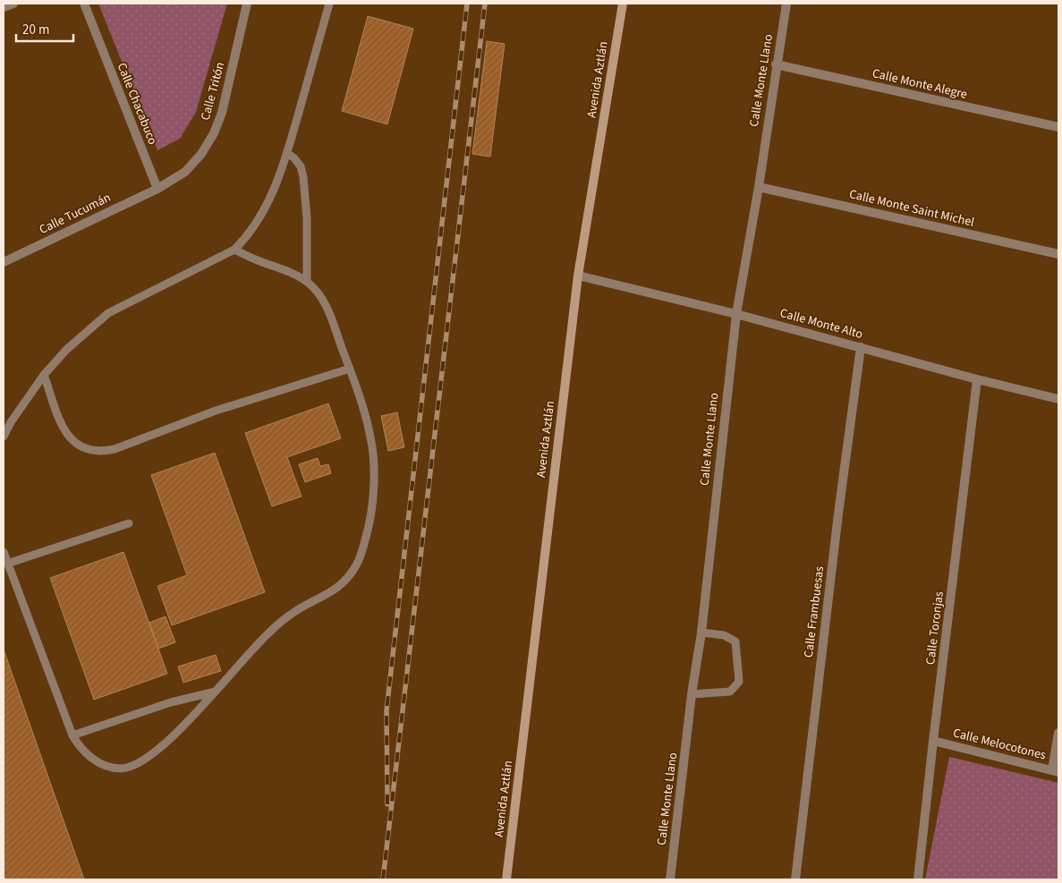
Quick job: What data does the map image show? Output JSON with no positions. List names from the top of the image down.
{
  "streets": {
    "main road": ["Avenida Aztlán"],
    "street": [
      "Calle Monte Llano",
      "Calle Monte Alegre",
      "Calle Tritón",
      "Calle Chacabuco",
      "Calle Monte Saint Michel",
      "Calle Tucumán",
      "Calle Monte Alto",
      "Calle Frambuesas",
      "Calle Toronjas",
      "Calle Melocotones"
    ]
  },
  "crossings": [
    ["Avenida Aztlán", "Calle Monte Alto"],
    ["Calle Monte Llano", "Calle Monte Alegre"],
    ["Calle Monte Llano", "Calle Monte Saint Michel"],
    ["Calle Monte Llano", "Calle Monte Alto"],
    ["Calle Tritón", "Calle Chacabuco"],
    ["Calle Tritón", "Calle Tucumán"],
    ["Calle Chacabuco", "Calle Tucumán"],
    ["Calle Monte Alto", "Calle Frambuesas"],
    ["Calle Monte Alto", "Calle Toronjas"],
    ["Calle Toronjas", "Calle Melocotones"]
  ],
  "scale_bar": "20 m"
}
